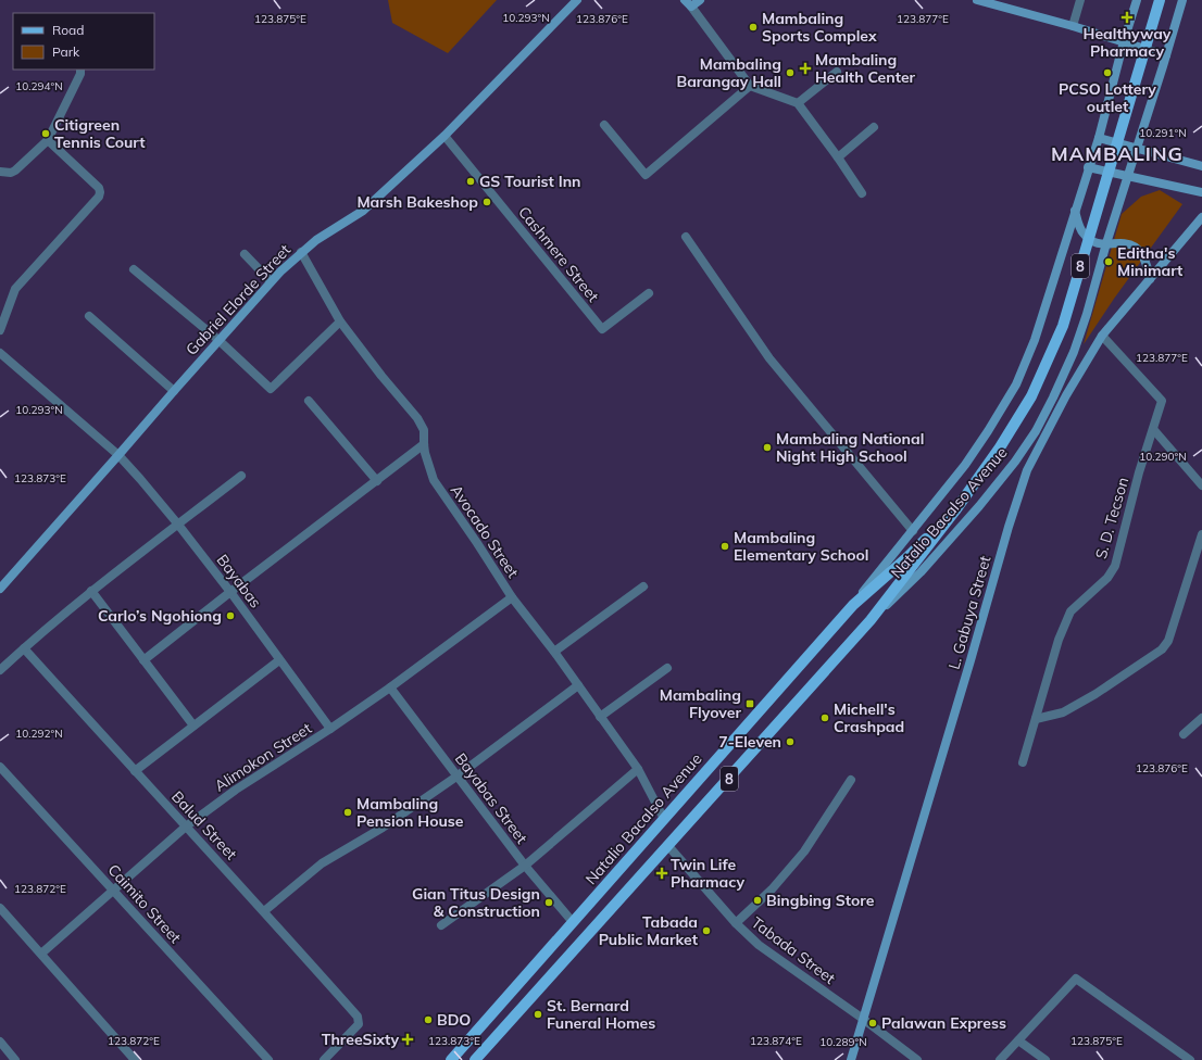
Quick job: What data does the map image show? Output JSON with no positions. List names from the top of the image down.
{
  "streets": {
    "main road": ["8", "Natalio Bacalso Avenue"],
    "street": [
      "Cashmere Street",
      "Gabriel Elorde Street",
      "S. D. Tecson",
      "Avocado Street",
      "Bayabas",
      "L. Gabuya Street",
      "Alimokon Street",
      "Bayabas Street",
      "Balud Street",
      "Caimito Street",
      "Tabada Street"
    ]
  },
  "crossings": [
    ["Cashmere Street", "Gabriel Elorde Street"],
    ["8", "Natalio Bacalso Avenue"],
    ["Gabriel Elorde Street", "Avocado Street"],
    ["Gabriel Elorde Street", "Bayabas"],
    ["Natalio Bacalso Avenue", "Avocado Street"],
    ["Natalio Bacalso Avenue", "Bayabas Street"],
    ["Natalio Bacalso Avenue", "Tabada Street"],
    ["S. D. Tecson", "L. Gabuya Street"],
    ["Avocado Street", "Alimokon Street"],
    ["Bayabas", "Alimokon Street"],
    ["L. Gabuya Street", "Tabada Street"],
    ["Alimokon Street", "Bayabas Street"],
    ["Alimokon Street", "Balud Street"],
    ["Alimokon Street", "Caimito Street"]
  ],
  "districts": ["MAMBALING"],
  "places": {
    "health": [
      "Healthyway Pharmacy",
      "Mambaling Health Center",
      "Twin Life Pharmacy",
      "ThreeSixty"
    ],
    "other": [
      "Mambaling Sports Complex",
      "Mambaling Barangay Hall",
      "PCSO Lottery outlet",
      "Citigreen Tennis Court",
      "GS Tourist Inn",
      "Marsh Bakeshop",
      "Editha's Minimart",
      "Mambaling National Night High School",
      "Mambaling Elementary School",
      "Carlo’s Ngohiong",
      "Michell's Crashpad",
      "7-Eleven",
      "Mambaling Pension House",
      "Bingbing Store",
      "Gian Titus Design & Construction",
      "Tabada Public Market",
      "St. Bernard Funeral Homes",
      "BDO",
      "Palawan Express"
    ],
    "transit": ["Mambaling Flyover"]
  },
  "legend": ["Road", "Park"],
  "coordinates": [
    "10.293°N",
    "123.875°E",
    "123.876°E",
    "123.877°E",
    "10.294°N",
    "10.291°N",
    "10.290°N",
    "123.873°E",
    "10.292°N",
    "123.872°E",
    "123.874°E",
    "10.289°N"
  ]
}
